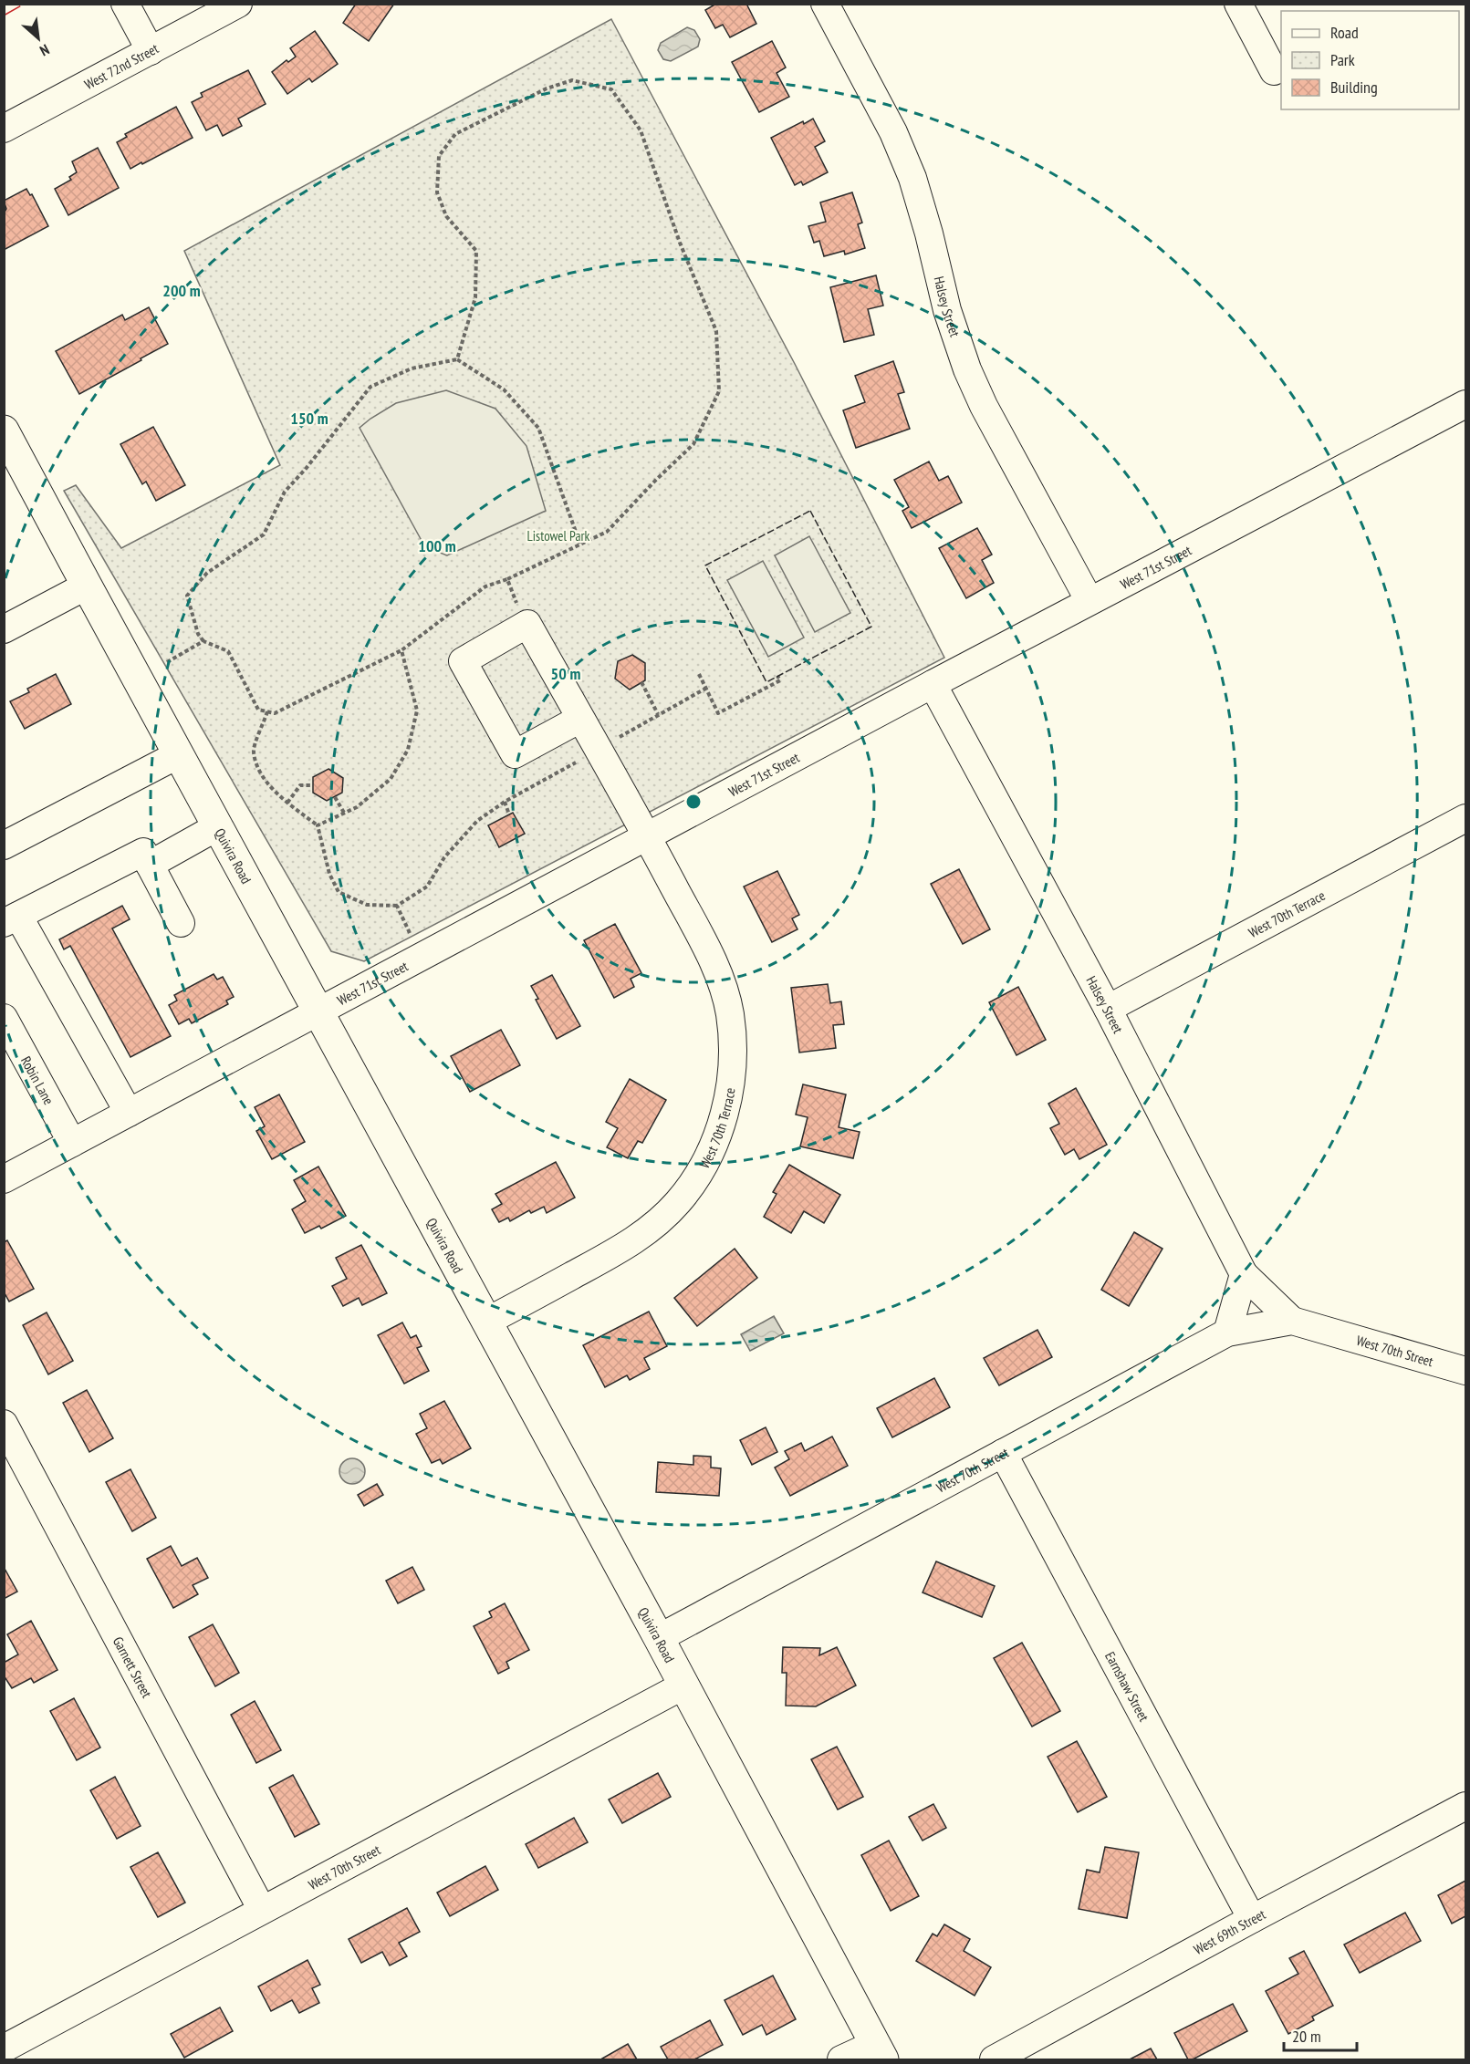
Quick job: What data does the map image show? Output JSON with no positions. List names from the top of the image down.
{
  "streets": {
    "main road": ["Quivira Road"],
    "street": [
      "West 72nd Street",
      "Halsey Street",
      "West 71st Street",
      "West 70th Terrace",
      "Robin Lane",
      "West 70th Street",
      "Garnett Street",
      "Earnshaw Street",
      "West 69th Street"
    ]
  },
  "crossings": [
    ["Halsey Street", "West 71st Street"],
    ["Halsey Street", "West 70th Terrace"],
    ["Halsey Street", "West 70th Street"],
    ["West 71st Street", "Quivira Road"],
    ["West 71st Street", "West 70th Terrace"],
    ["West 71st Street", "Robin Lane"],
    ["Quivira Road", "West 70th Terrace"],
    ["Quivira Road", "West 70th Street"],
    ["West 70th Street", "Garnett Street"],
    ["West 70th Street", "Earnshaw Street"],
    ["Earnshaw Street", "West 69th Street"]
  ],
  "parks": ["Listowel Park"],
  "legend": ["Road", "Park", "Building"],
  "scale_bar": "20 m",
  "north": "bottom right",
  "rings": [
    "200 m",
    "150 m",
    "100 m",
    "50 m"
  ]
}
